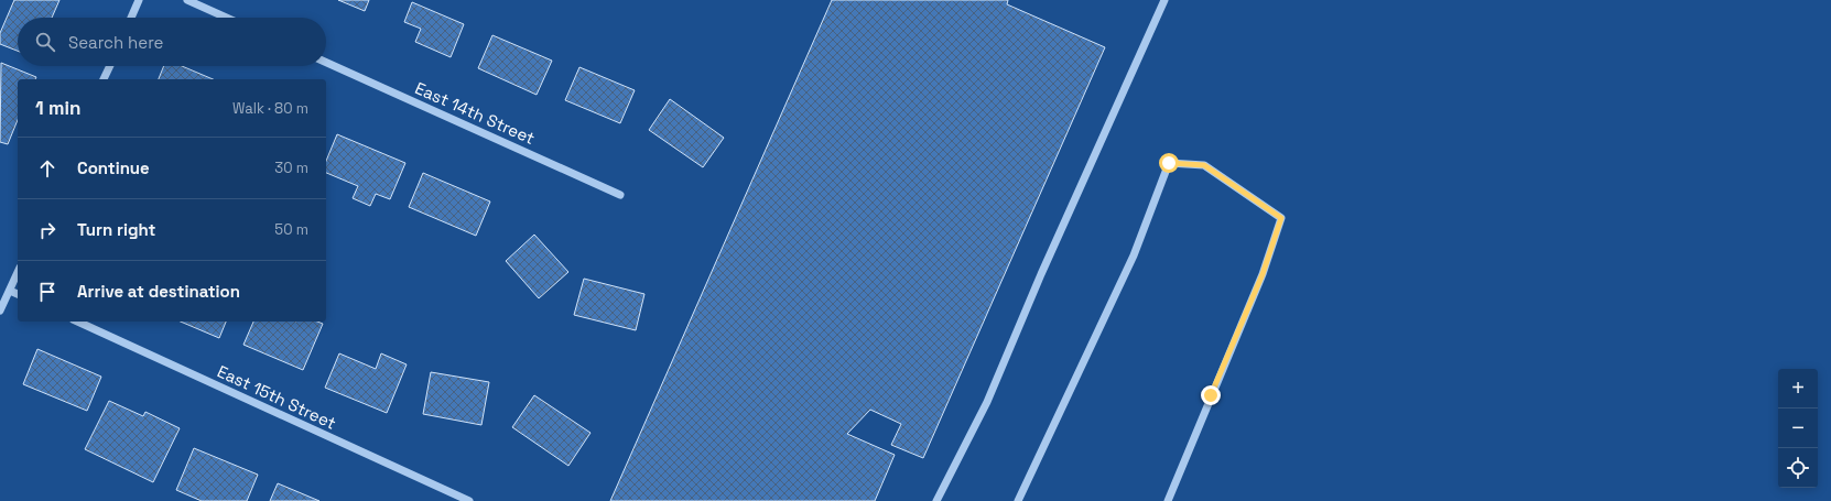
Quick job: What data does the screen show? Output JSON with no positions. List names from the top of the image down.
{
  "streets": {
    "street": ["East 14th Street", "East 15th Street"]
  },
  "page": {
    "search": "Search here",
    "heading": ["1 min", "Walk · 80 m"],
    "list": [
      ["Continue", "30 m"],
      ["Turn right", "50 m"],
      "Arrive at destination"
    ],
    "map_buttons": ["+", "−"]
  }
}
